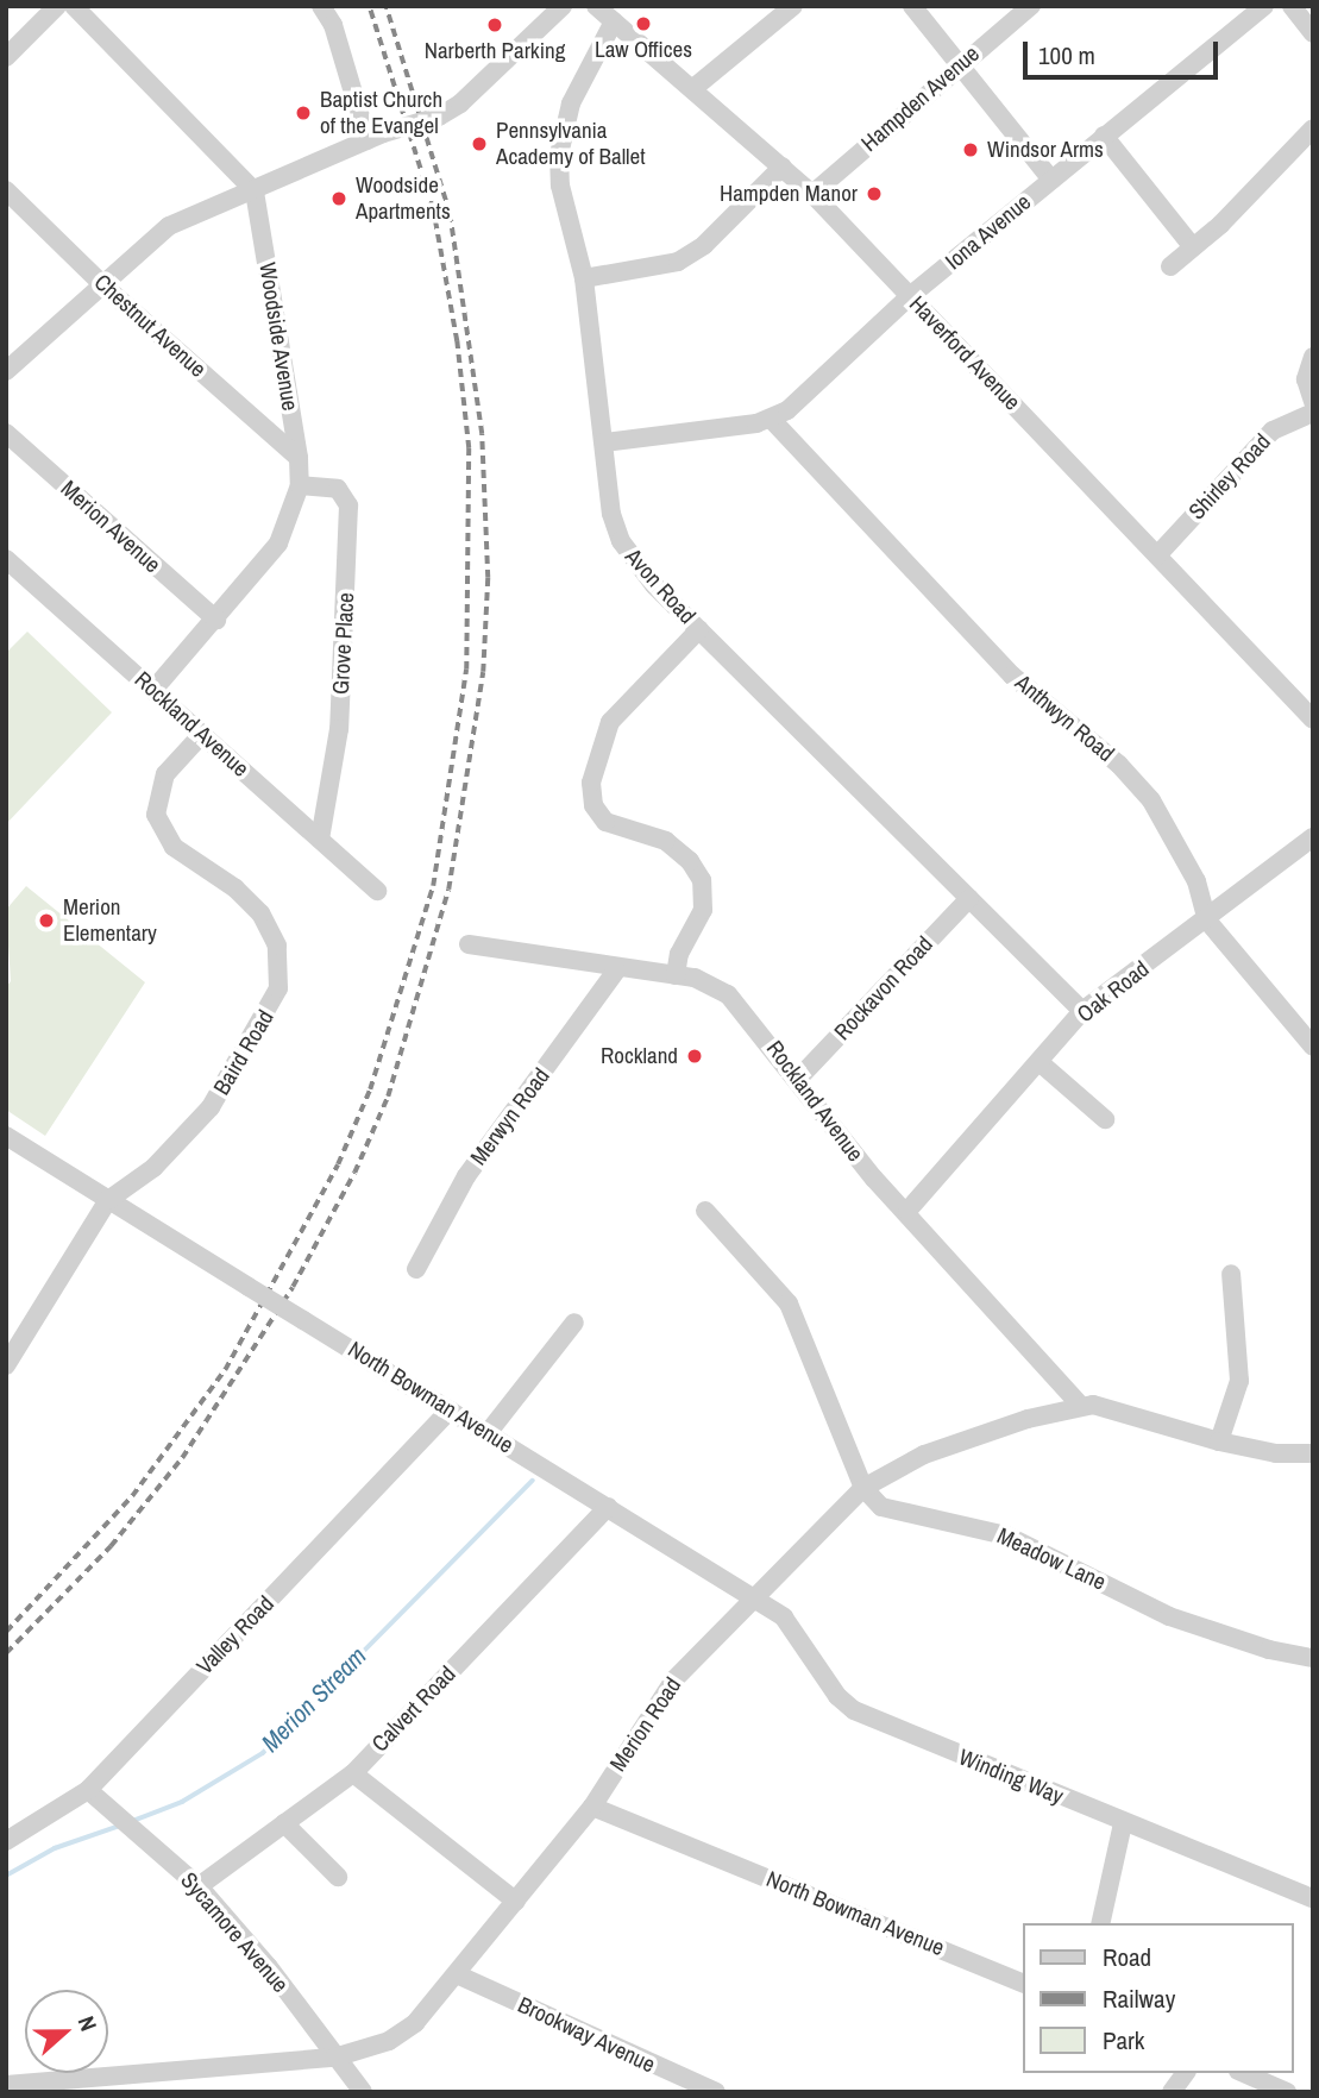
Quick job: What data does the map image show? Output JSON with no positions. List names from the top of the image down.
{
  "streets": {
    "street": [
      "Hampden Avenue",
      "Iona Avenue",
      "Chestnut Avenue",
      "Woodside Avenue",
      "Haverford Avenue",
      "Shirley Road",
      "Merion Avenue",
      "Avon Road",
      "Grove Place",
      "Anthwyn Road",
      "Rockland Avenue",
      "Rockavon Road",
      "Oak Road",
      "Baird Road",
      "Merwyn Road",
      "North Bowman Avenue",
      "Meadow Lane",
      "Valley Road",
      "Calvert Road",
      "Merion Road",
      "Winding Way",
      "Sycamore Avenue",
      "Brookway Avenue"
    ]
  },
  "crossings": [
    ["Hampden Avenue", "Haverford Avenue"],
    ["Iona Avenue", "Haverford Avenue"],
    ["Iona Avenue", "Anthwyn Road"],
    ["Chestnut Avenue", "Woodside Avenue"],
    ["Woodside Avenue", "Merion Avenue"],
    ["Woodside Avenue", "Grove Place"],
    ["Woodside Avenue", "Rockland Avenue"],
    ["Haverford Avenue", "Shirley Road"],
    ["Haverford Avenue", "Avon Road"],
    ["Avon Road", "Rockavon Road"],
    ["Avon Road", "Oak Road"],
    ["Grove Place", "Rockland Avenue"],
    ["Anthwyn Road", "Oak Road"],
    ["Rockland Avenue", "Rockavon Road"],
    ["Rockland Avenue", "Oak Road"],
    ["Rockland Avenue", "Baird Road"],
    ["Rockland Avenue", "Merwyn Road"],
    ["Rockland Avenue", "Merion Road"],
    ["Baird Road", "North Bowman Avenue"],
    ["North Bowman Avenue", "Valley Road"],
    ["North Bowman Avenue", "Calvert Road"],
    ["North Bowman Avenue", "Merion Road"],
    ["North Bowman Avenue", "Winding Way"],
    ["Meadow Lane", "Merion Road"],
    ["Valley Road", "Sycamore Avenue"],
    ["Calvert Road", "Sycamore Avenue"],
    ["Merion Road", "Winding Way"],
    ["Merion Road", "Sycamore Avenue"],
    ["Merion Road", "Brookway Avenue"]
  ],
  "water": ["Merion Stream"],
  "places": [
    "Law Offices",
    "Narberth Parking",
    "Baptist Church of the Evangel",
    "Pennsylvania Academy of Ballet",
    "Windsor Arms",
    "Hampden Manor",
    "Woodside Apartments",
    "Merion Elementary",
    "Rockland"
  ],
  "legend": ["Road", "Railway", "Park"],
  "scale_bar": "100 m",
  "north": "right"
}
